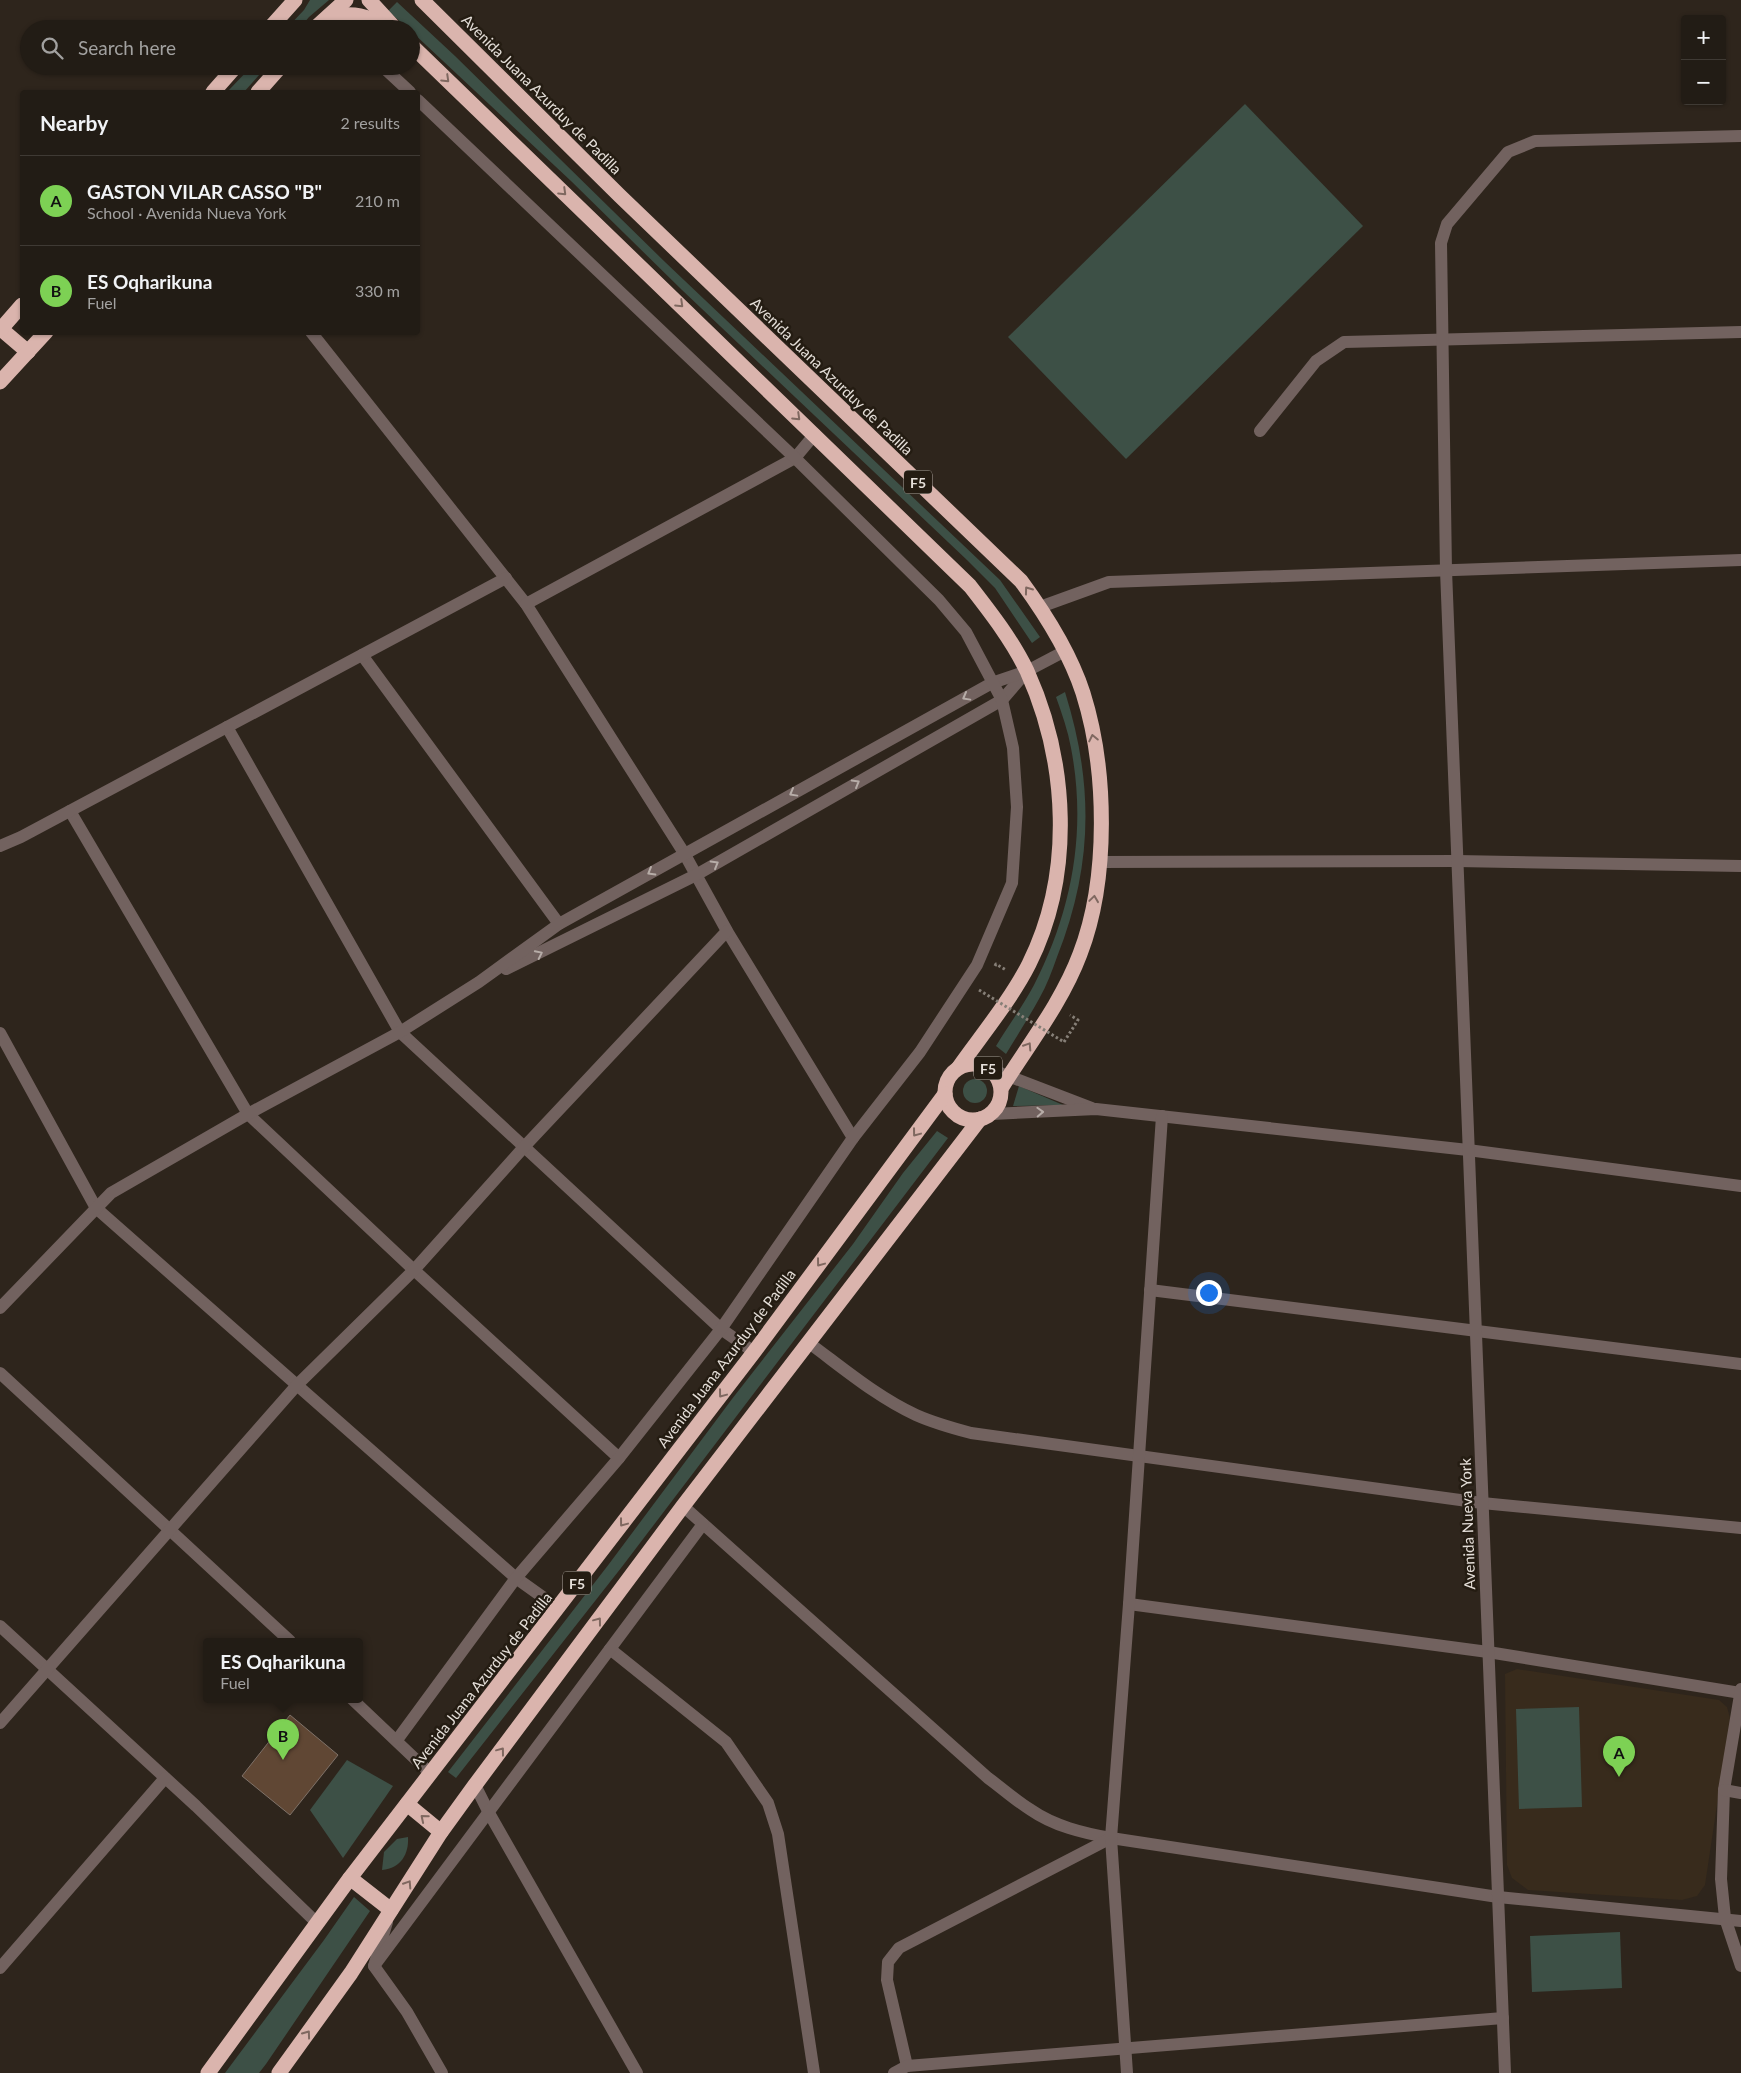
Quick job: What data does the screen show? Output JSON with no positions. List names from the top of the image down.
{
  "streets": {
    "highway": ["Avenida Juana Azurduy de Padilla", "F5"],
    "street": ["Avenida Nueva York"]
  },
  "crossings": [
    ["Avenida Juana Azurduy de Padilla", "F5"]
  ],
  "page": {
    "map_buttons": ["+", "−"],
    "search": "Search here",
    "heading": ["Nearby", "2 results"],
    "list": [
      {
        "mark": "A",
        "name": "GASTON VILAR CASSO \"B\"",
        "note": "School · Avenida Nueva York",
        "value": "210 m"
      },
      {
        "mark": "B",
        "name": "ES Oqharikuna",
        "note": "Fuel",
        "value": "330 m"
      }
    ],
    "popup": ["ES Oqharikuna", "Fuel"],
    "pins": ["B", "A"]
  }
}
